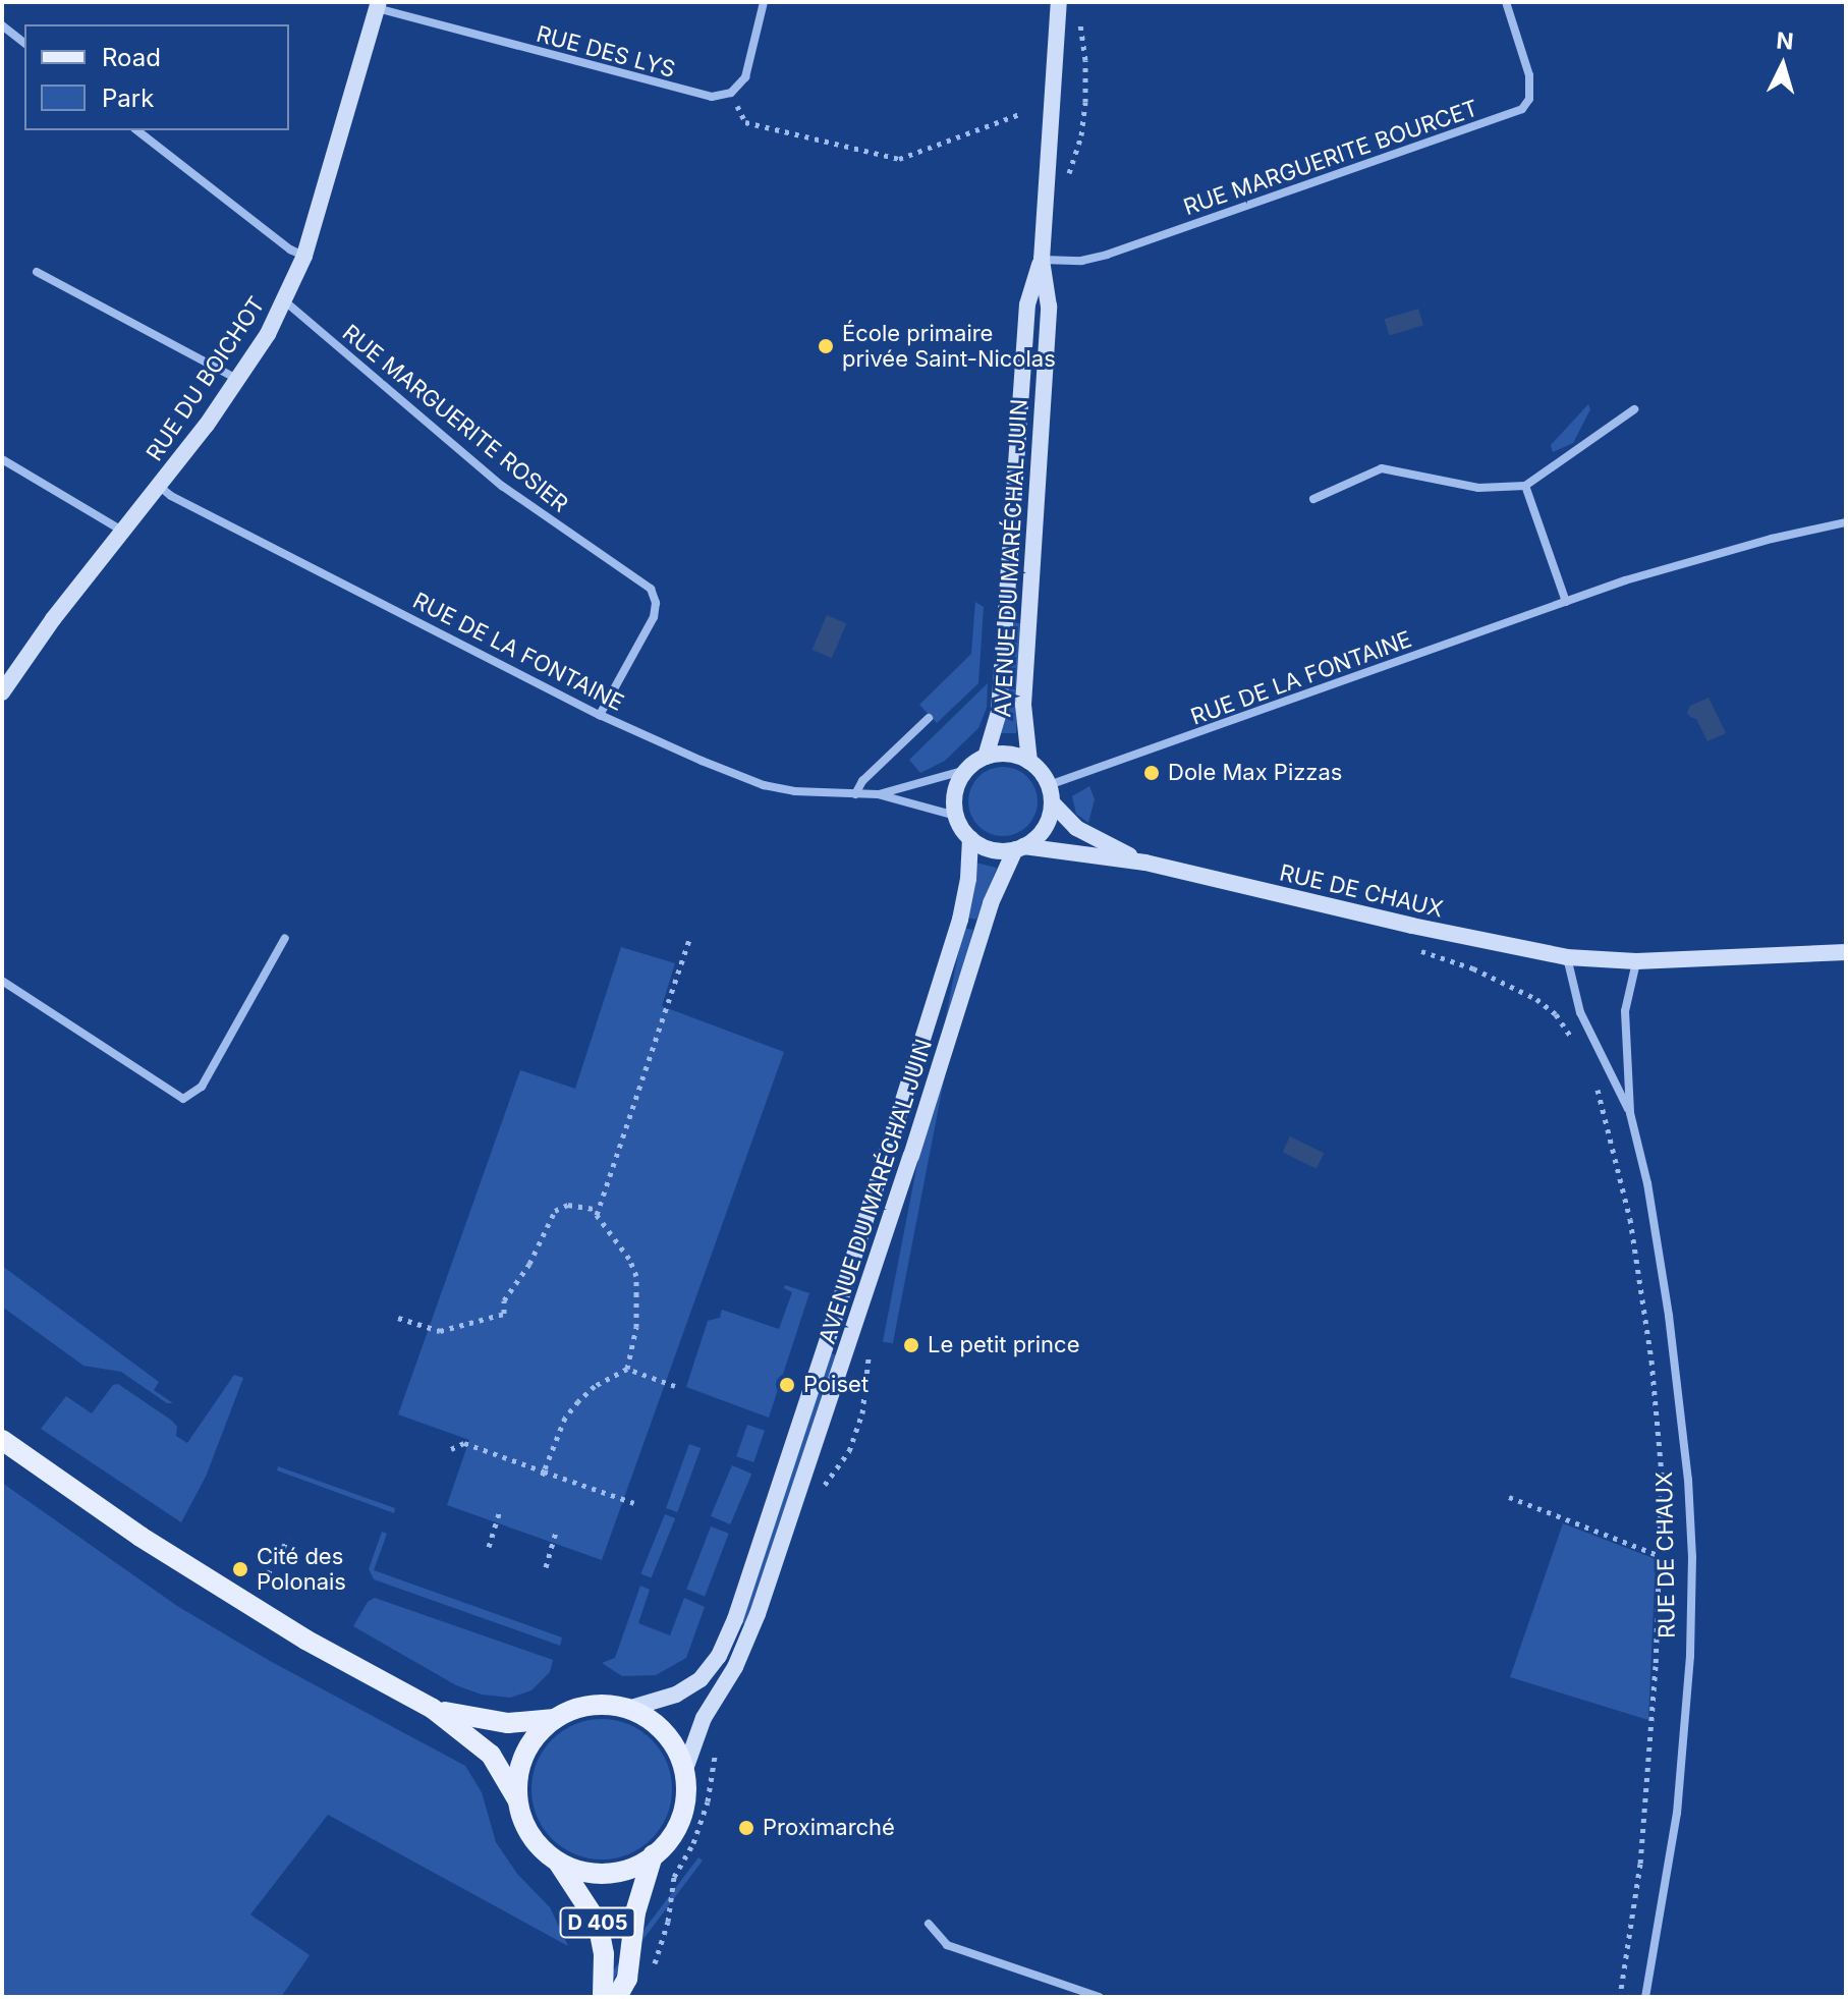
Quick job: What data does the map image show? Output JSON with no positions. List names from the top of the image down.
{
  "streets": {
    "main road": [
      "RUE DU BOICHOT",
      "AVENUE DU MARÉCHAL JUIN",
      "RUE DE CHAUX",
      "D 405"
    ],
    "street": [
      "RUE DES LYS",
      "RUE MARGUERITE BOURCET",
      "RUE MARGUERITE ROSIER",
      "RUE DE LA FONTAINE"
    ]
  },
  "crossings": [
    ["RUE DES LYS", "RUE DU BOICHOT"],
    ["RUE MARGUERITE BOURCET", "AVENUE DU MARÉCHAL JUIN"],
    ["RUE DU BOICHOT", "RUE MARGUERITE ROSIER"],
    ["RUE DU BOICHOT", "RUE DE LA FONTAINE"],
    ["RUE MARGUERITE ROSIER", "RUE DE LA FONTAINE"],
    ["AVENUE DU MARÉCHAL JUIN", "RUE DE LA FONTAINE"],
    ["AVENUE DU MARÉCHAL JUIN", "RUE DE CHAUX"],
    ["AVENUE DU MARÉCHAL JUIN", "D 405"],
    ["RUE DE LA FONTAINE", "RUE DE CHAUX"]
  ],
  "places": [
    "École primaire privée Saint-Nicolas",
    "Dole Max Pizzas",
    "Le petit prince",
    "Poiset",
    "Cité des Polonais",
    "Proximarché"
  ],
  "legend": ["Road", "Park"],
  "north": "top"
}
